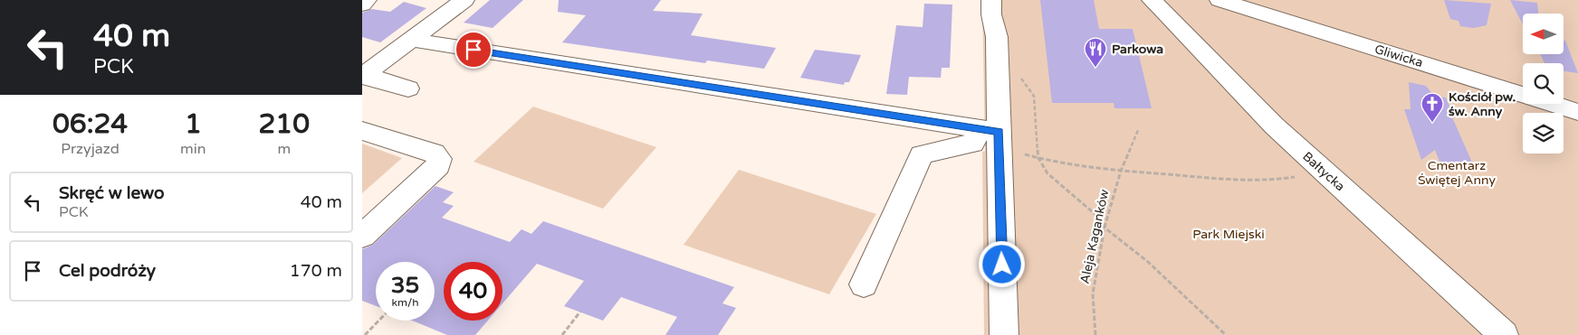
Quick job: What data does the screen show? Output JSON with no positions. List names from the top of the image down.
{
  "streets": {
    "street": ["Gliwicka", "Bałtycka"],
    "path": ["Aleja Kaganków"]
  },
  "parks": ["Cmentarz Świętej Anny", "Park Miejski"],
  "places": {
    "restaurant": ["Parkowa"],
    "church": ["Kościół pw. św. Anny"]
  },
  "north": "left",
  "page": {
    "turn": ["40 m", "PCK"],
    "eta": [
      "06:24",
      "Przyjazd",
      "1",
      "min",
      "210",
      "m"
    ],
    "list": [
      {
        "name": "Skręć w lewo",
        "note": "PCK",
        "value": "40 m"
      },
      {
        "name": "Cel podróży",
        "value": "170 m"
      }
    ],
    "speed": "35 km/h",
    "limit": "40"
  }
}
